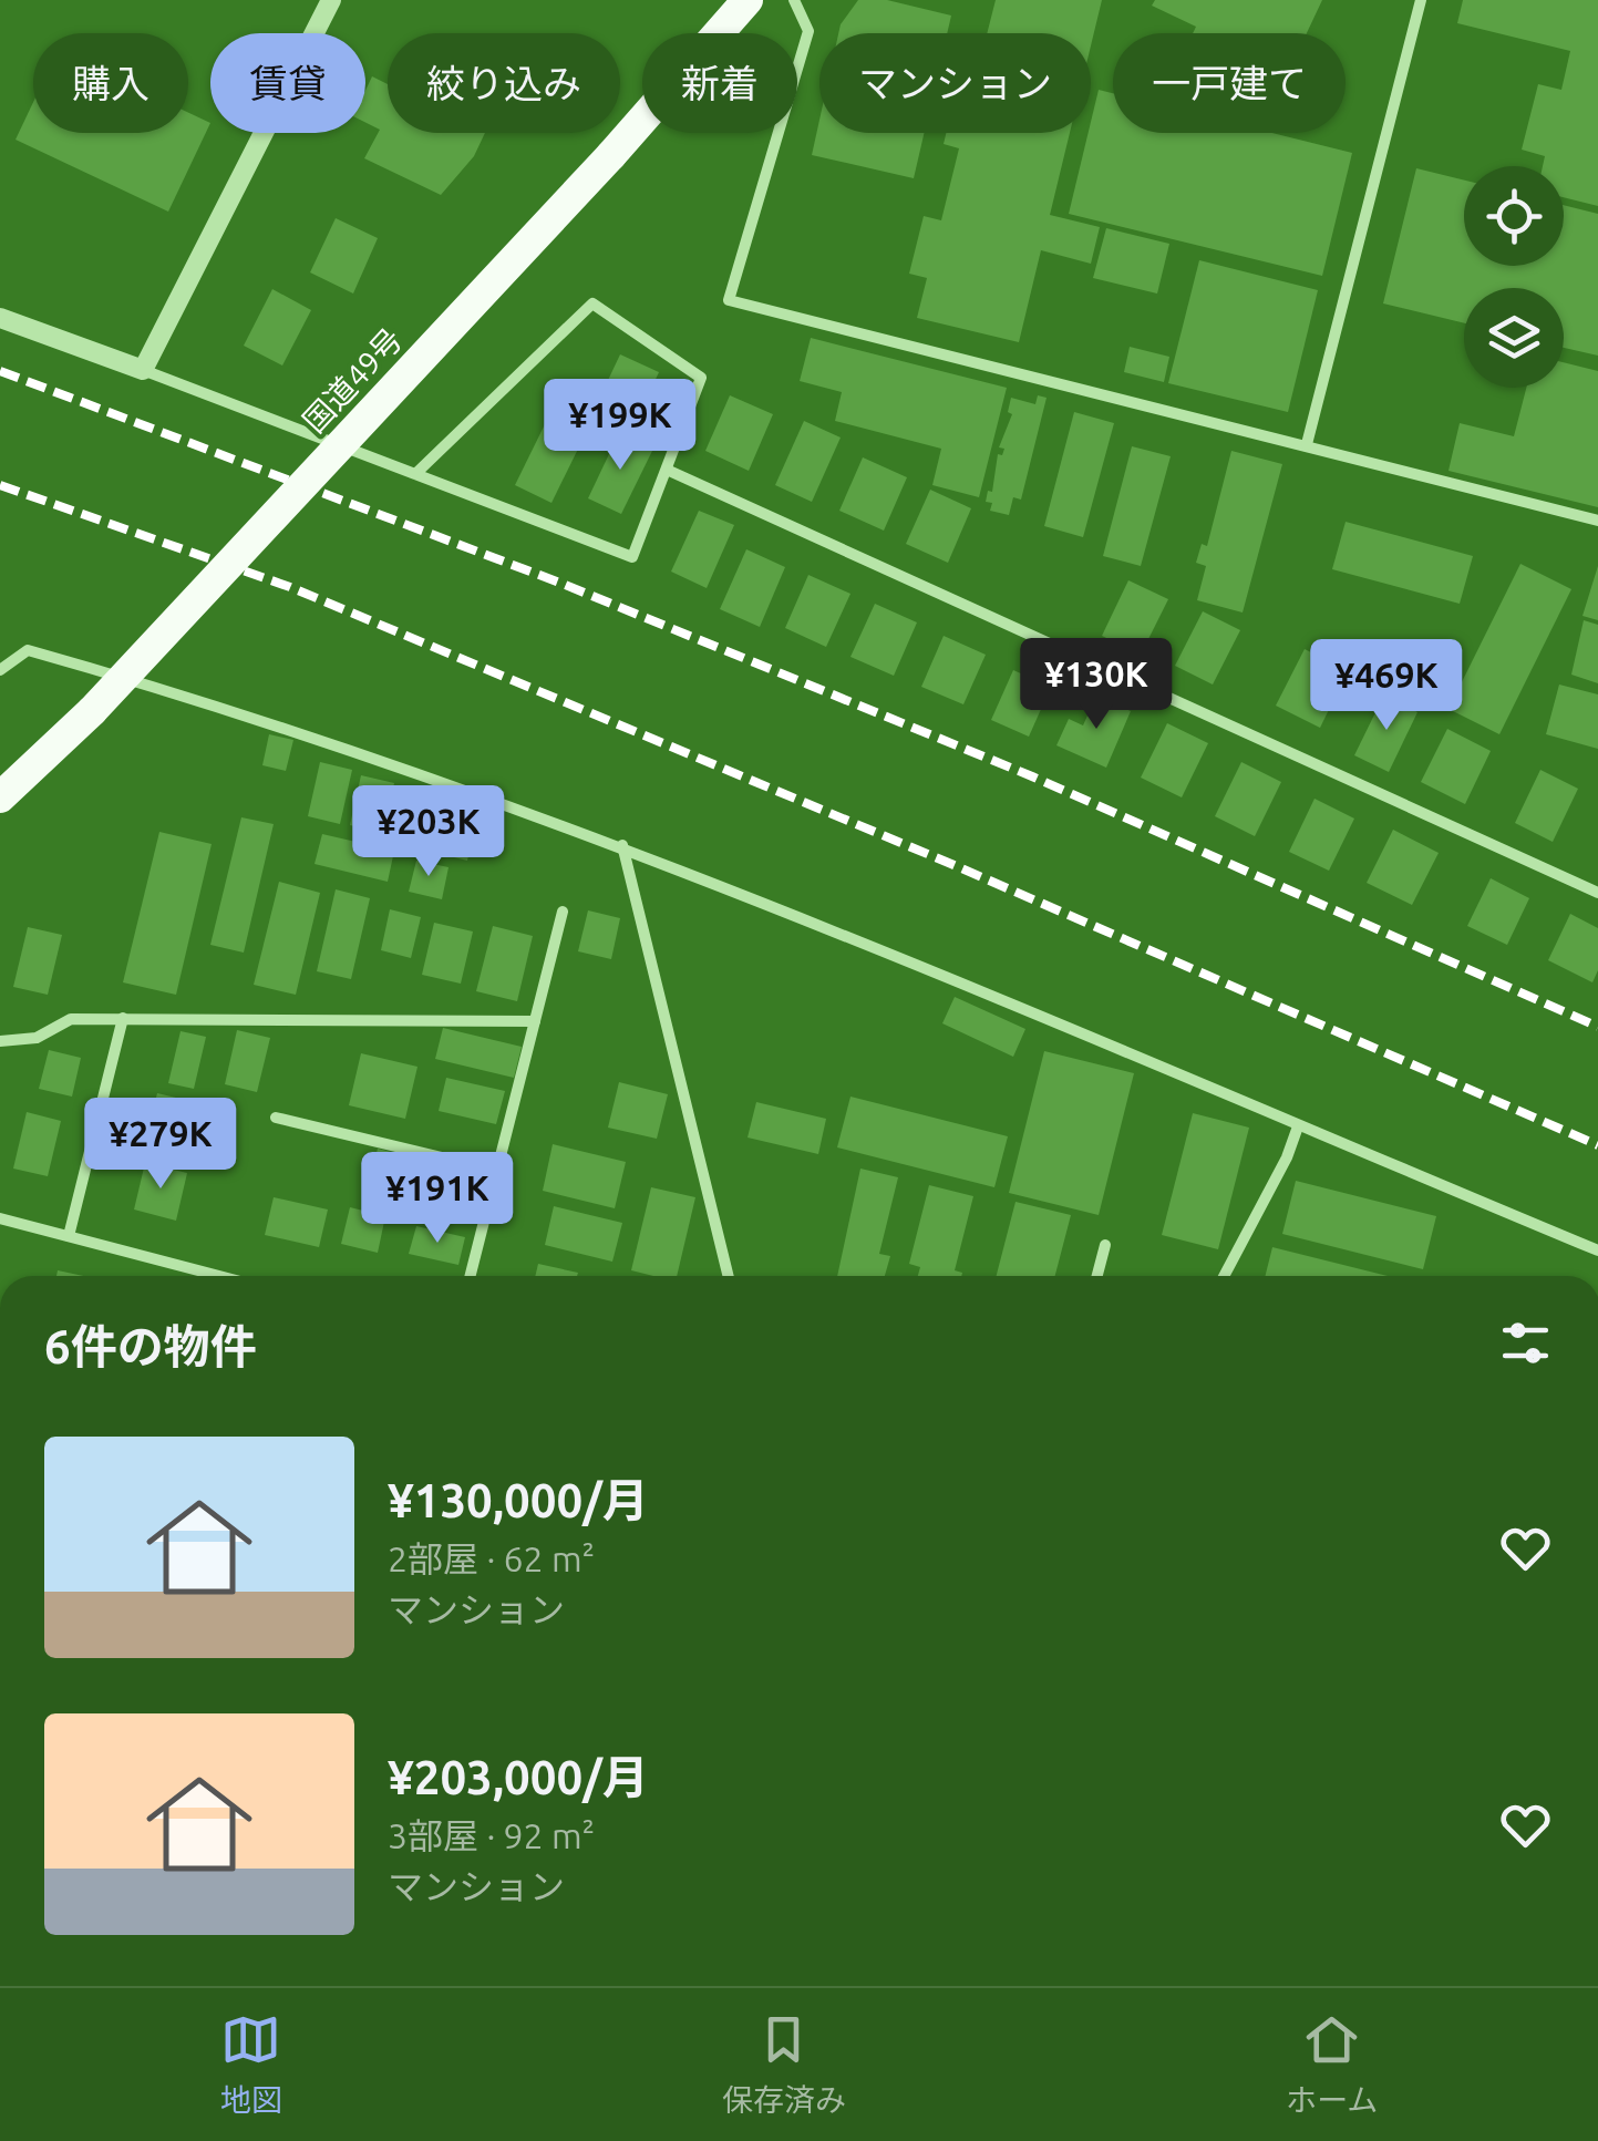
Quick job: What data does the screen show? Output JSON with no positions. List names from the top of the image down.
{
  "streets": {
    "highway": ["国道49号"]
  },
  "page": {
    "chip": [
      "購入",
      "賃貸",
      "絞り込み",
      "新着",
      "マンション",
      "一戸建て"
    ],
    "price": [
      "¥199K",
      "¥130K",
      "¥469K",
      "¥203K",
      "¥279K",
      "¥191K"
    ],
    "heading": "6件の物件",
    "list": [
      {
        "name": "¥130,000/月",
        "note": "2部屋 · 62 m² · マンション"
      },
      {
        "name": "¥203,000/月",
        "note": "3部屋 · 92 m² · マンション"
      }
    ],
    "tabs": ["地図", "保存済み", "ホーム"]
  }
}
